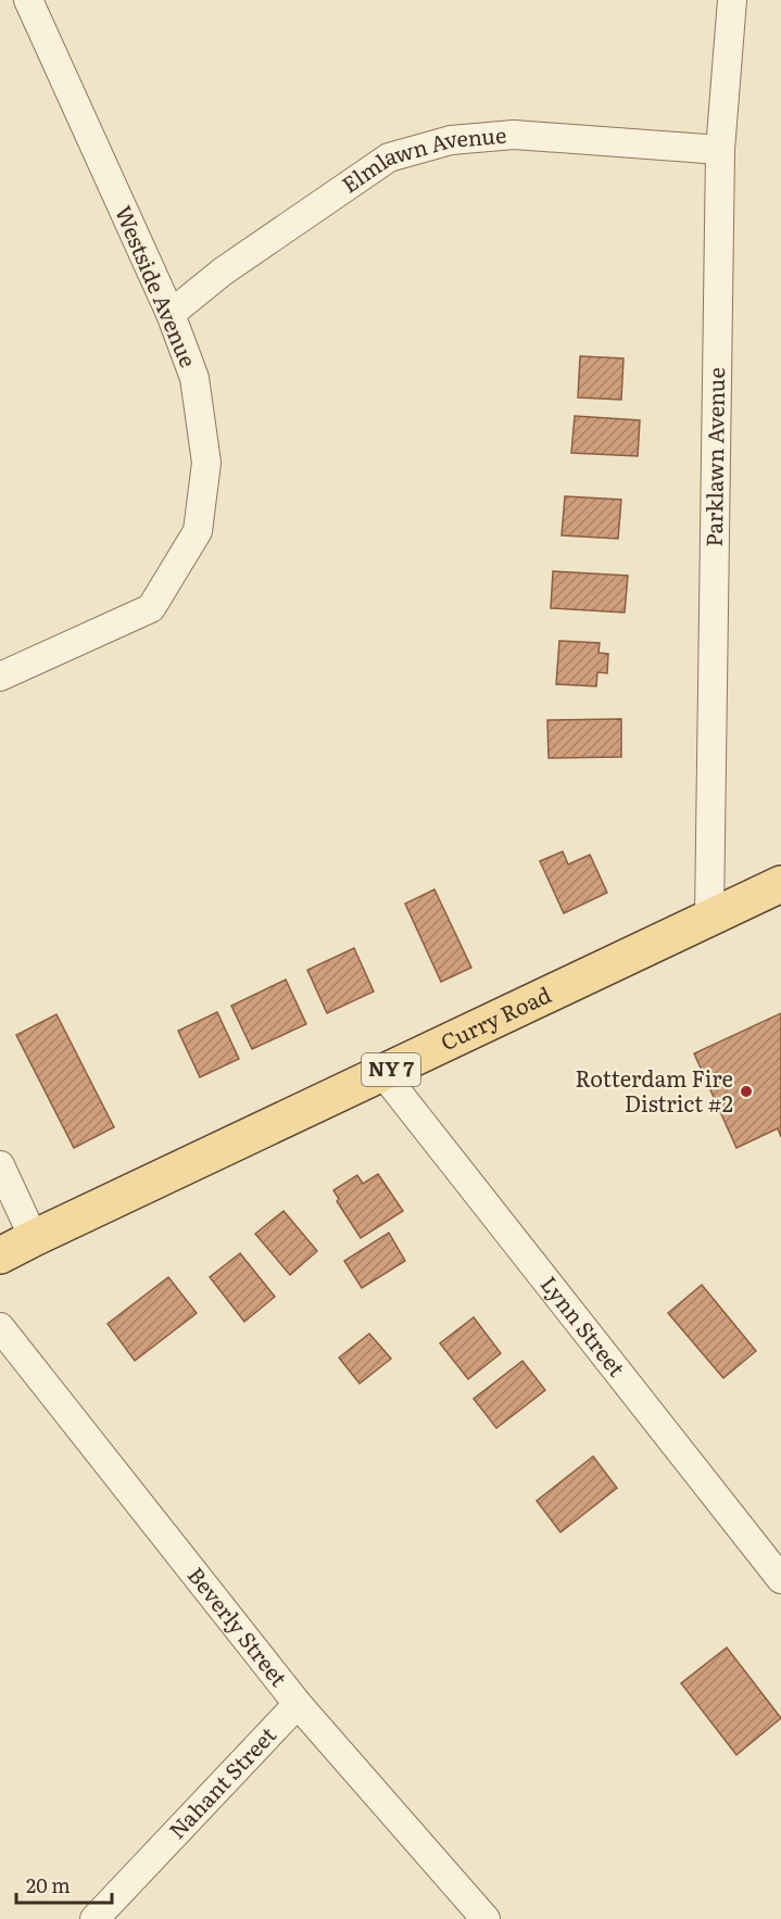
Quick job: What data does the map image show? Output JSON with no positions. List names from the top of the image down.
{
  "streets": {
    "main road": ["Curry Road", "NY 7"],
    "street": [
      "Elmlawn Avenue",
      "Westside Avenue",
      "Parklawn Avenue",
      "Lynn Street",
      "Beverly Street",
      "Nahant Street"
    ]
  },
  "crossings": [
    ["Elmlawn Avenue", "Westside Avenue"],
    ["Elmlawn Avenue", "Parklawn Avenue"],
    ["Parklawn Avenue", "Curry Road"],
    ["Curry Road", "Lynn Street"],
    ["Beverly Street", "Nahant Street"]
  ],
  "places": ["Rotterdam Fire District #2"],
  "scale_bar": "20 m"
}
